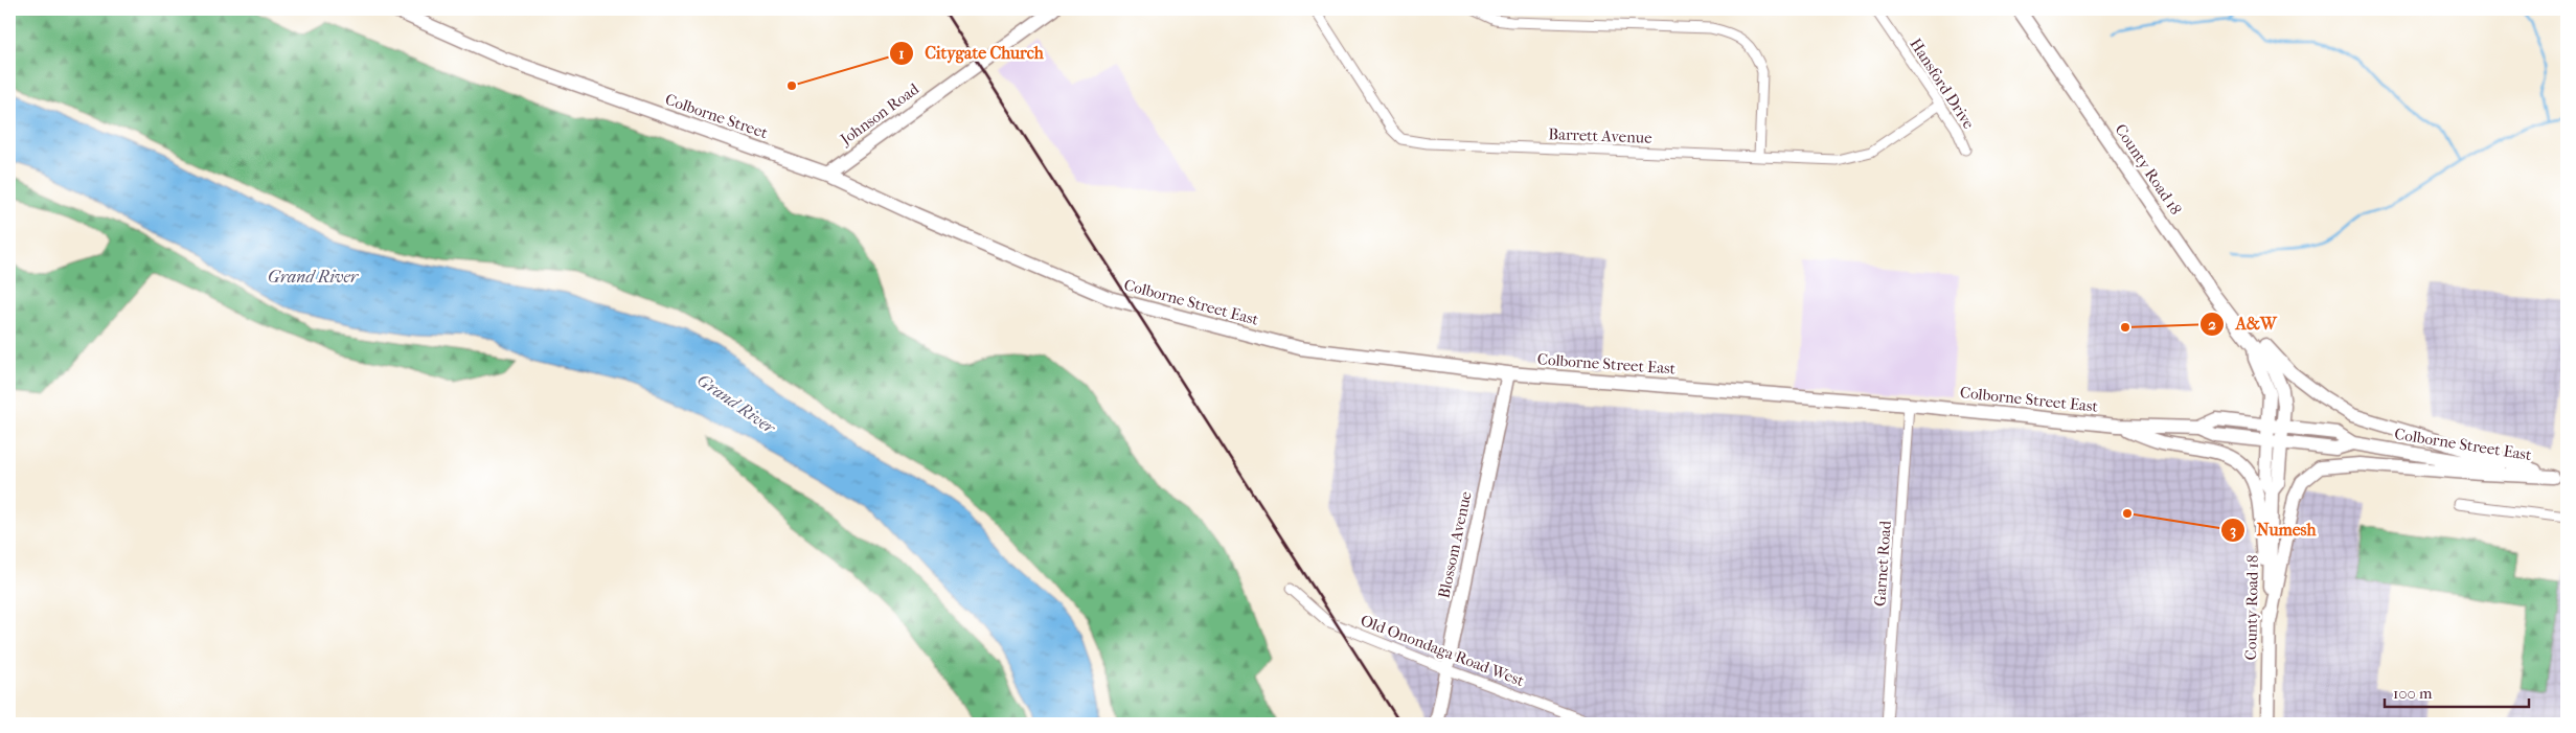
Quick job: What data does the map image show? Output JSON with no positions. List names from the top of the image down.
{
  "streets": {
    "main road": [
      "Johnson Road",
      "Colborne Street",
      "County Road 18",
      "Colborne Street East",
      "Blossom Avenue"
    ],
    "street": [
      "Hansford Drive",
      "Barrett Avenue",
      "Garnet Road",
      "Old Onondaga Road West"
    ]
  },
  "crossings": [
    ["Hansford Drive", "Barrett Avenue"],
    ["Johnson Road", "Colborne Street"],
    ["Colborne Street", "Colborne Street East"],
    ["County Road 18", "Colborne Street East"],
    ["Colborne Street East", "Blossom Avenue"],
    ["Colborne Street East", "Garnet Road"],
    ["Blossom Avenue", "Old Onondaga Road West"]
  ],
  "water": ["Grand River"],
  "places": ["Citygate Church", "A&W", "Numesh"],
  "scale_bar": "100 m"
}
